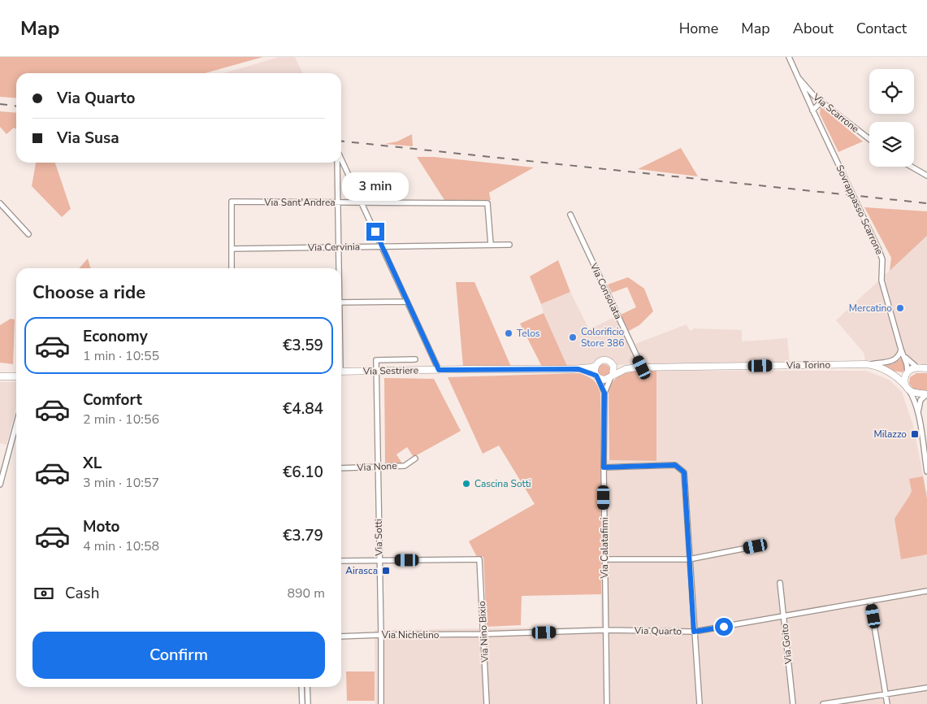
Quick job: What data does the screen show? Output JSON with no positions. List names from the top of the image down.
{
  "streets": {
    "main road": ["Via Torino", "Via Sestriere"],
    "street": [
      "Via Scarrone",
      "Via Sant'Andrea",
      "Sovrappasso Scarrone",
      "Via Cervinia",
      "Via Consolata",
      "Via None",
      "Via Sotti",
      "Via Calatafimi",
      "Via Quarto",
      "Via Nino Bixio",
      "Via Nichelino",
      "Via Goito"
    ]
  },
  "crossings": [
    ["Via Scarrone", "Sovrappasso Scarrone"],
    ["Via Sant'Andrea", "Via Cervinia"],
    ["Via Consolata", "Via Torino"],
    ["Via Torino", "Via Sestriere"],
    ["Via Torino", "Via Calatafimi"],
    ["Via Sestriere", "Via Sotti"],
    ["Via None", "Via Sotti"],
    ["Via Sotti", "Via Nino Bixio"],
    ["Via Sotti", "Via Nichelino"],
    ["Via Calatafimi", "Via Quarto"],
    ["Via Quarto", "Via Nino Bixio"],
    ["Via Quarto", "Via Nichelino"],
    ["Via Quarto", "Via Goito"],
    ["Via Nino Bixio", "Via Nichelino"]
  ],
  "places": {
    "other": [
      "Mercatino",
      "Telos",
      "Colorificio Store 386",
      "Cascina Sotti"
    ],
    "transit": ["Milazzo", "Airasca"]
  },
  "page": {
    "header": "Map",
    "nav": [
      "Home",
      "Map",
      "About",
      "Contact"
    ],
    "banner": ["Via Quarto", "Via Susa"],
    "bubble": "3 min",
    "heading": "Choose a ride",
    "list": [
      {
        "name": "Economy",
        "note": "1 min · 10:55",
        "value": "€3.59"
      },
      {
        "name": "Comfort",
        "note": "2 min · 10:56",
        "value": "€4.84"
      },
      {
        "name": "XL",
        "note": "3 min · 10:57",
        "value": "€6.10"
      },
      {
        "name": "Moto",
        "note": "4 min · 10:58",
        "value": "€3.79"
      }
    ],
    "pay": ["Cash", "890 m"],
    "buttons": "Confirm"
  }
}
